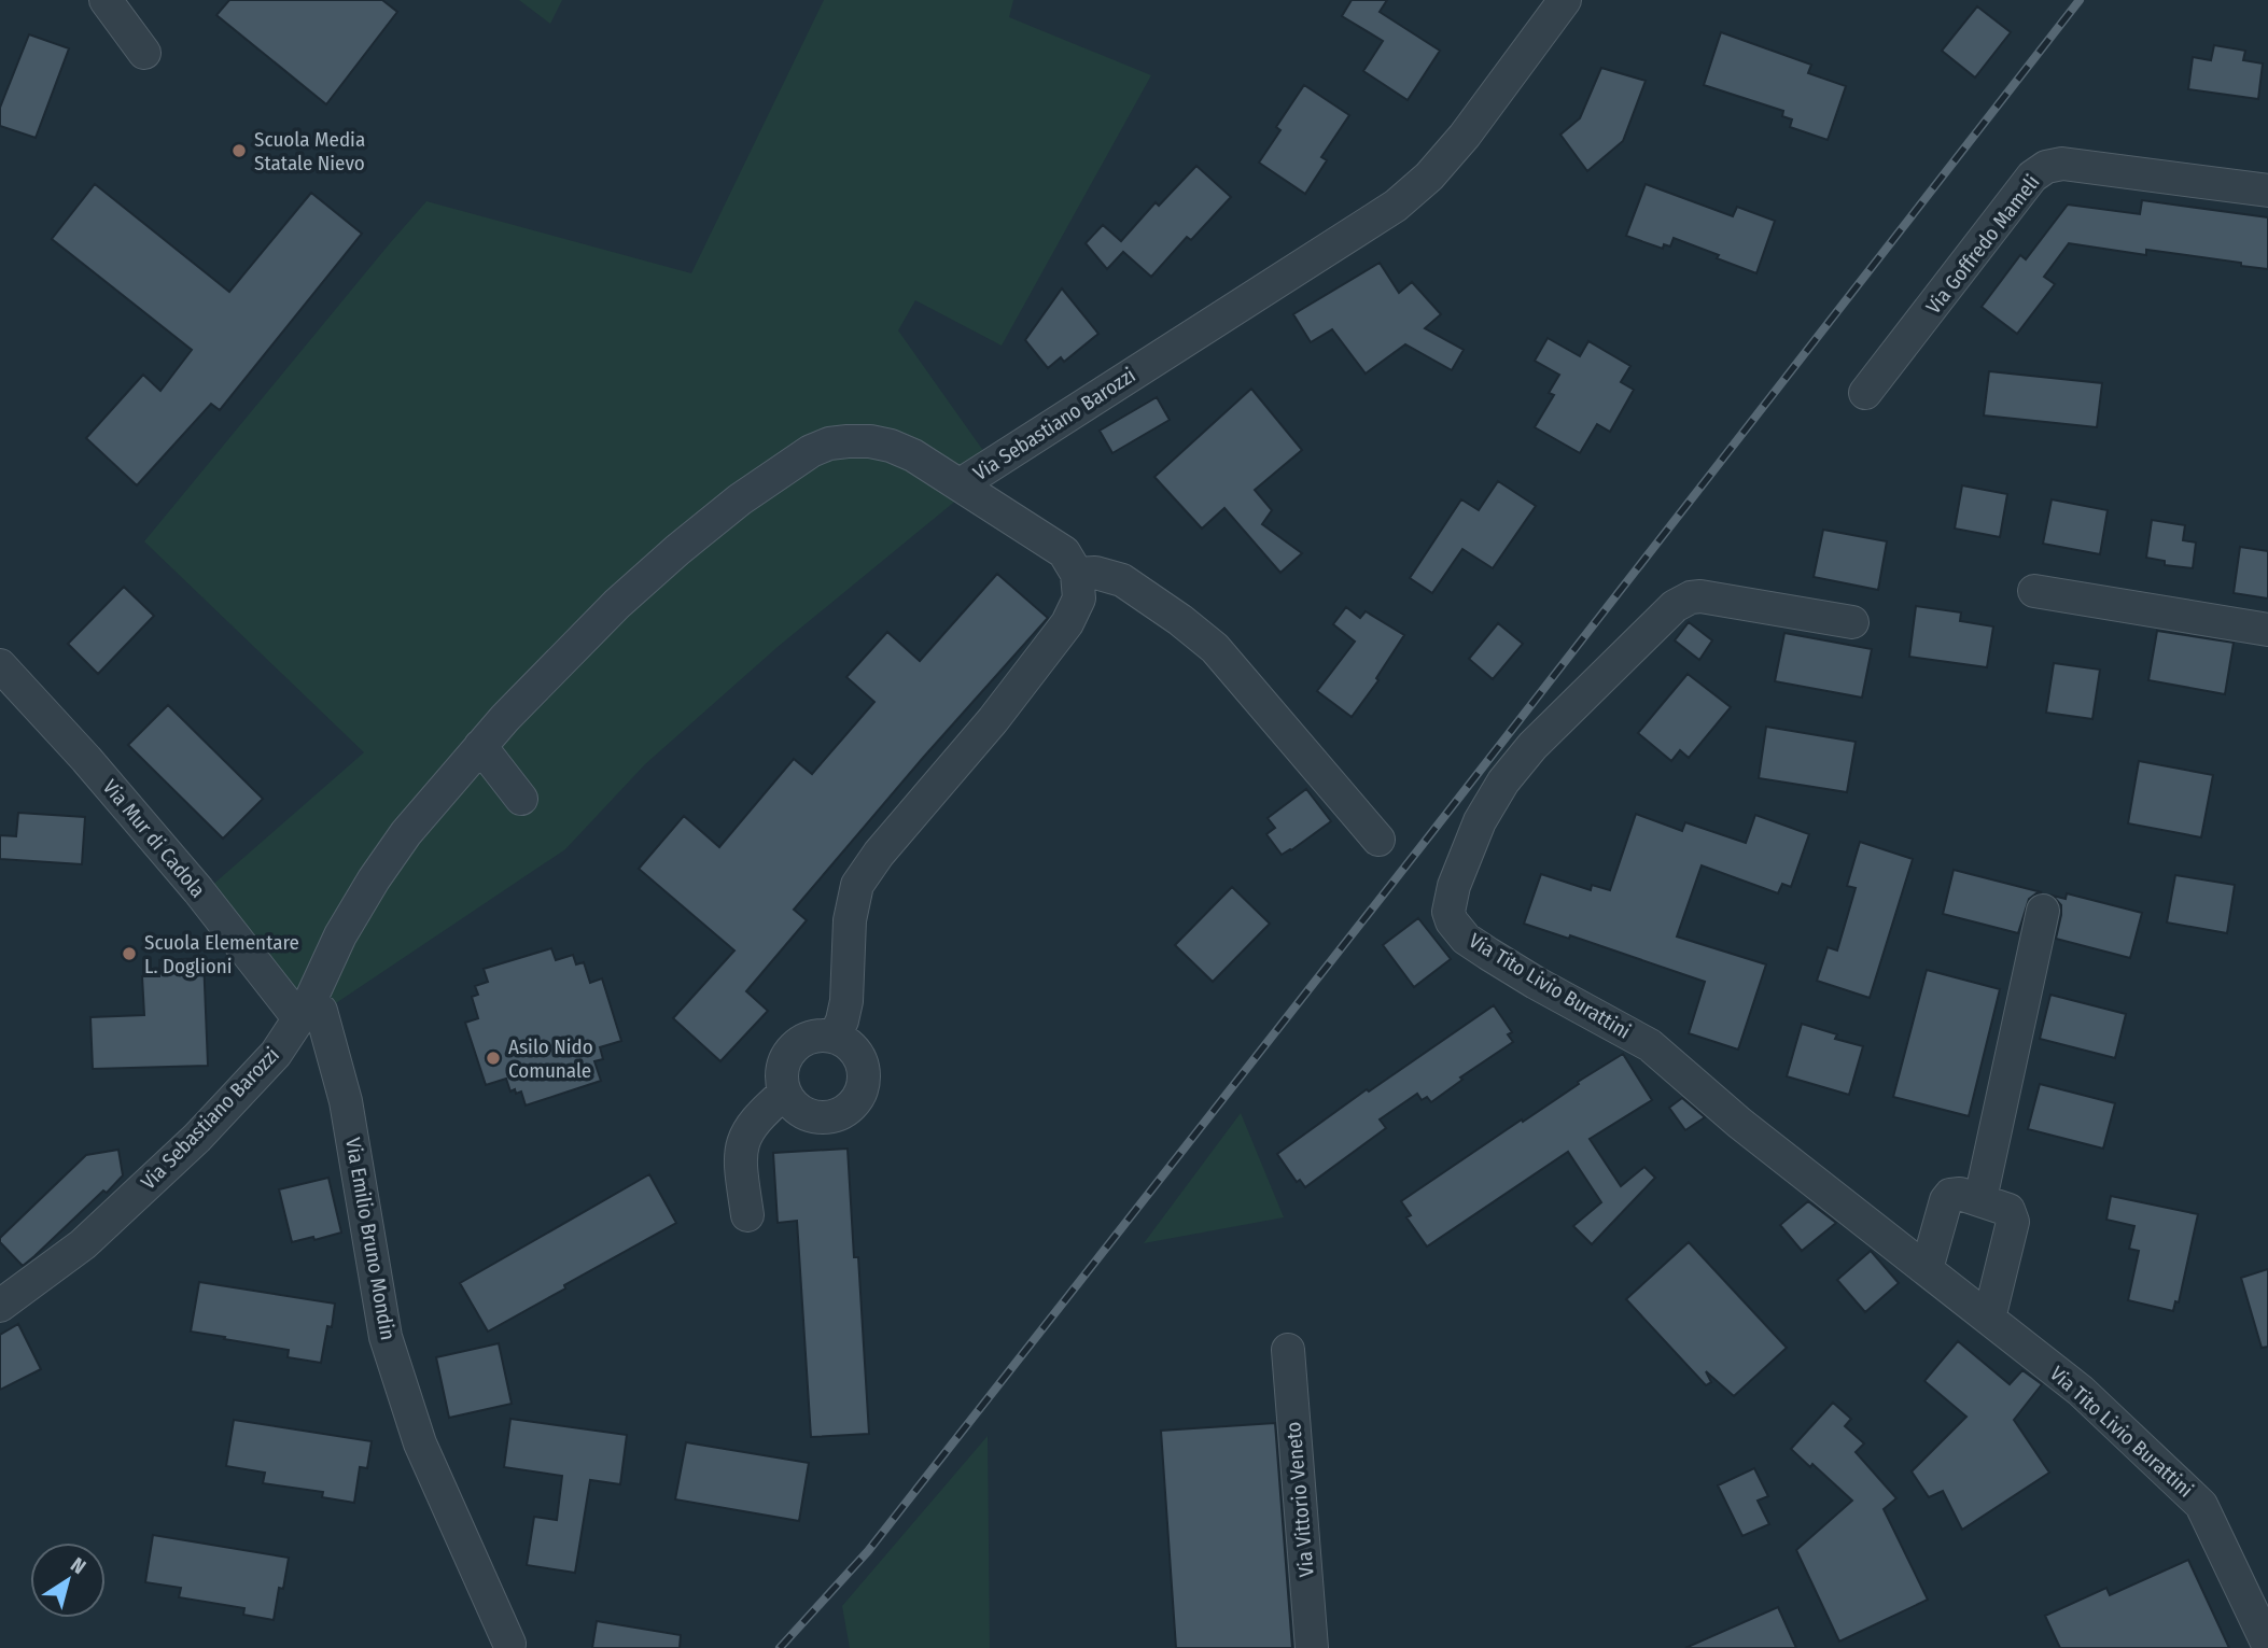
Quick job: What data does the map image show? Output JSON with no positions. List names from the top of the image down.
{
  "streets": {
    "street": [
      "Via Goffredo Mameli",
      "Via Sebastiano Barozzi",
      "Via Mur di Cadola",
      "Via Tito Livio Burattini",
      "Via Emilio Bruno Mondin",
      "Via Vittorio Veneto"
    ]
  },
  "crossings": [
    ["Via Sebastiano Barozzi", "Via Mur di Cadola"],
    ["Via Sebastiano Barozzi", "Via Emilio Bruno Mondin"],
    ["Via Mur di Cadola", "Via Emilio Bruno Mondin"]
  ],
  "places": ["Scuola Media Statale Nievo", "Scuola Elementare L. Doglioni", "Asilo Nido Comunale"],
  "north": "top right"
}
